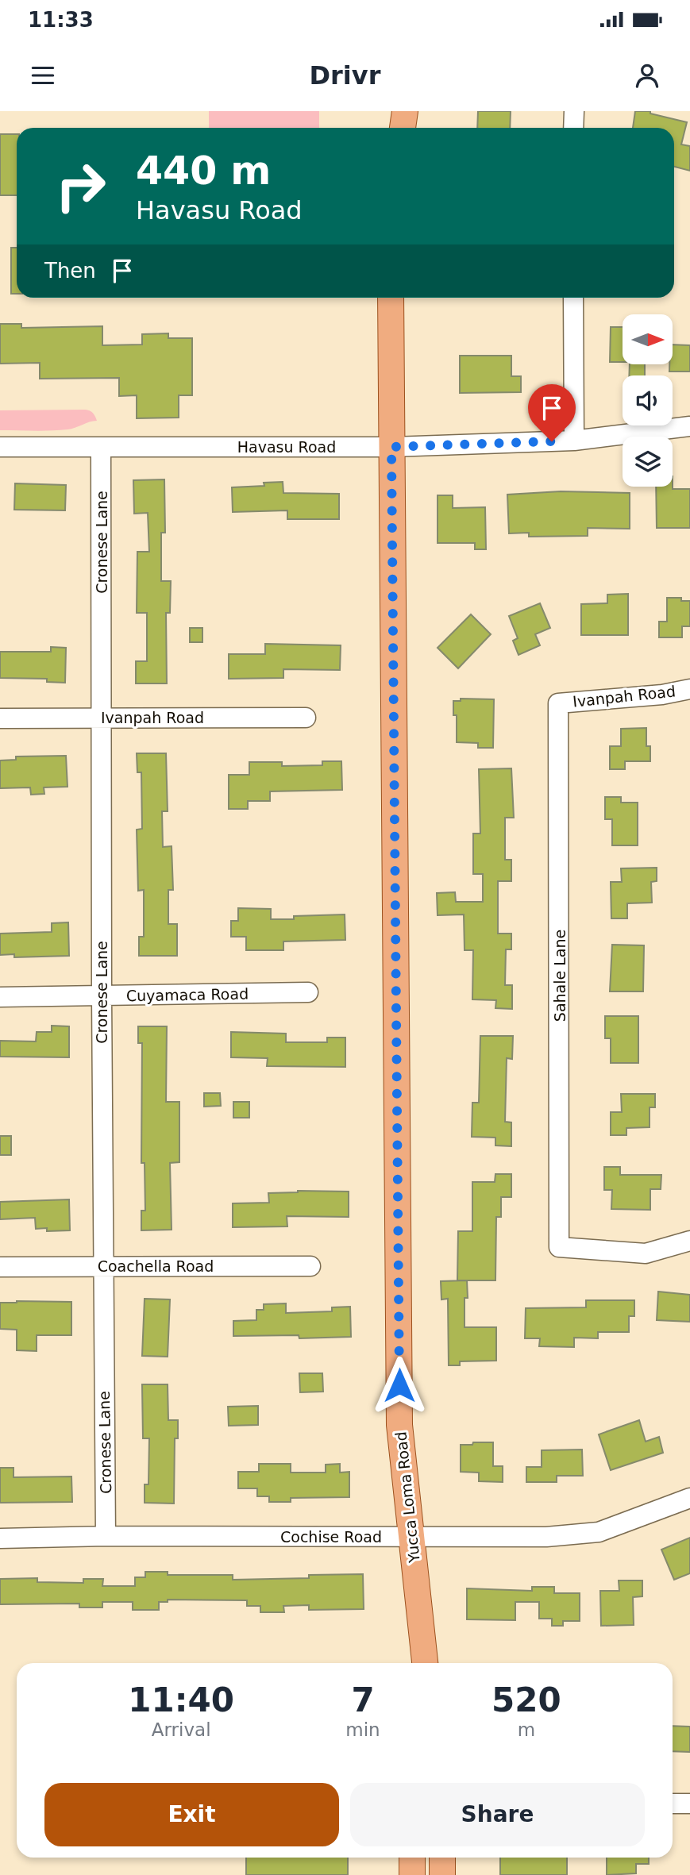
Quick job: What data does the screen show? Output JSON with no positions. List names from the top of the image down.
{
  "streets": {
    "main road": ["Yucca Loma Road"],
    "street": [
      "Havasu Road",
      "Cronese Lane",
      "Ivanpah Road",
      "Sahale Lane",
      "Cuyamaca Road",
      "Coachella Road",
      "Cochise Road"
    ]
  },
  "crossings": [
    ["Havasu Road", "Cronese Lane"],
    ["Havasu Road", "Yucca Loma Road"],
    ["Cronese Lane", "Ivanpah Road"],
    ["Cronese Lane", "Cuyamaca Road"],
    ["Cronese Lane", "Coachella Road"],
    ["Cronese Lane", "Cochise Road"],
    ["Ivanpah Road", "Sahale Lane"],
    ["Yucca Loma Road", "Cochise Road"]
  ],
  "north": "right",
  "page": {
    "status": "11:33",
    "header": "Drivr",
    "turn": ["440 m", "Havasu Road"],
    "then": "Then",
    "eta": [
      "11:40",
      "Arrival",
      "7",
      "min",
      "520",
      "m"
    ],
    "buttons": ["Exit", "Share"]
  }
}
